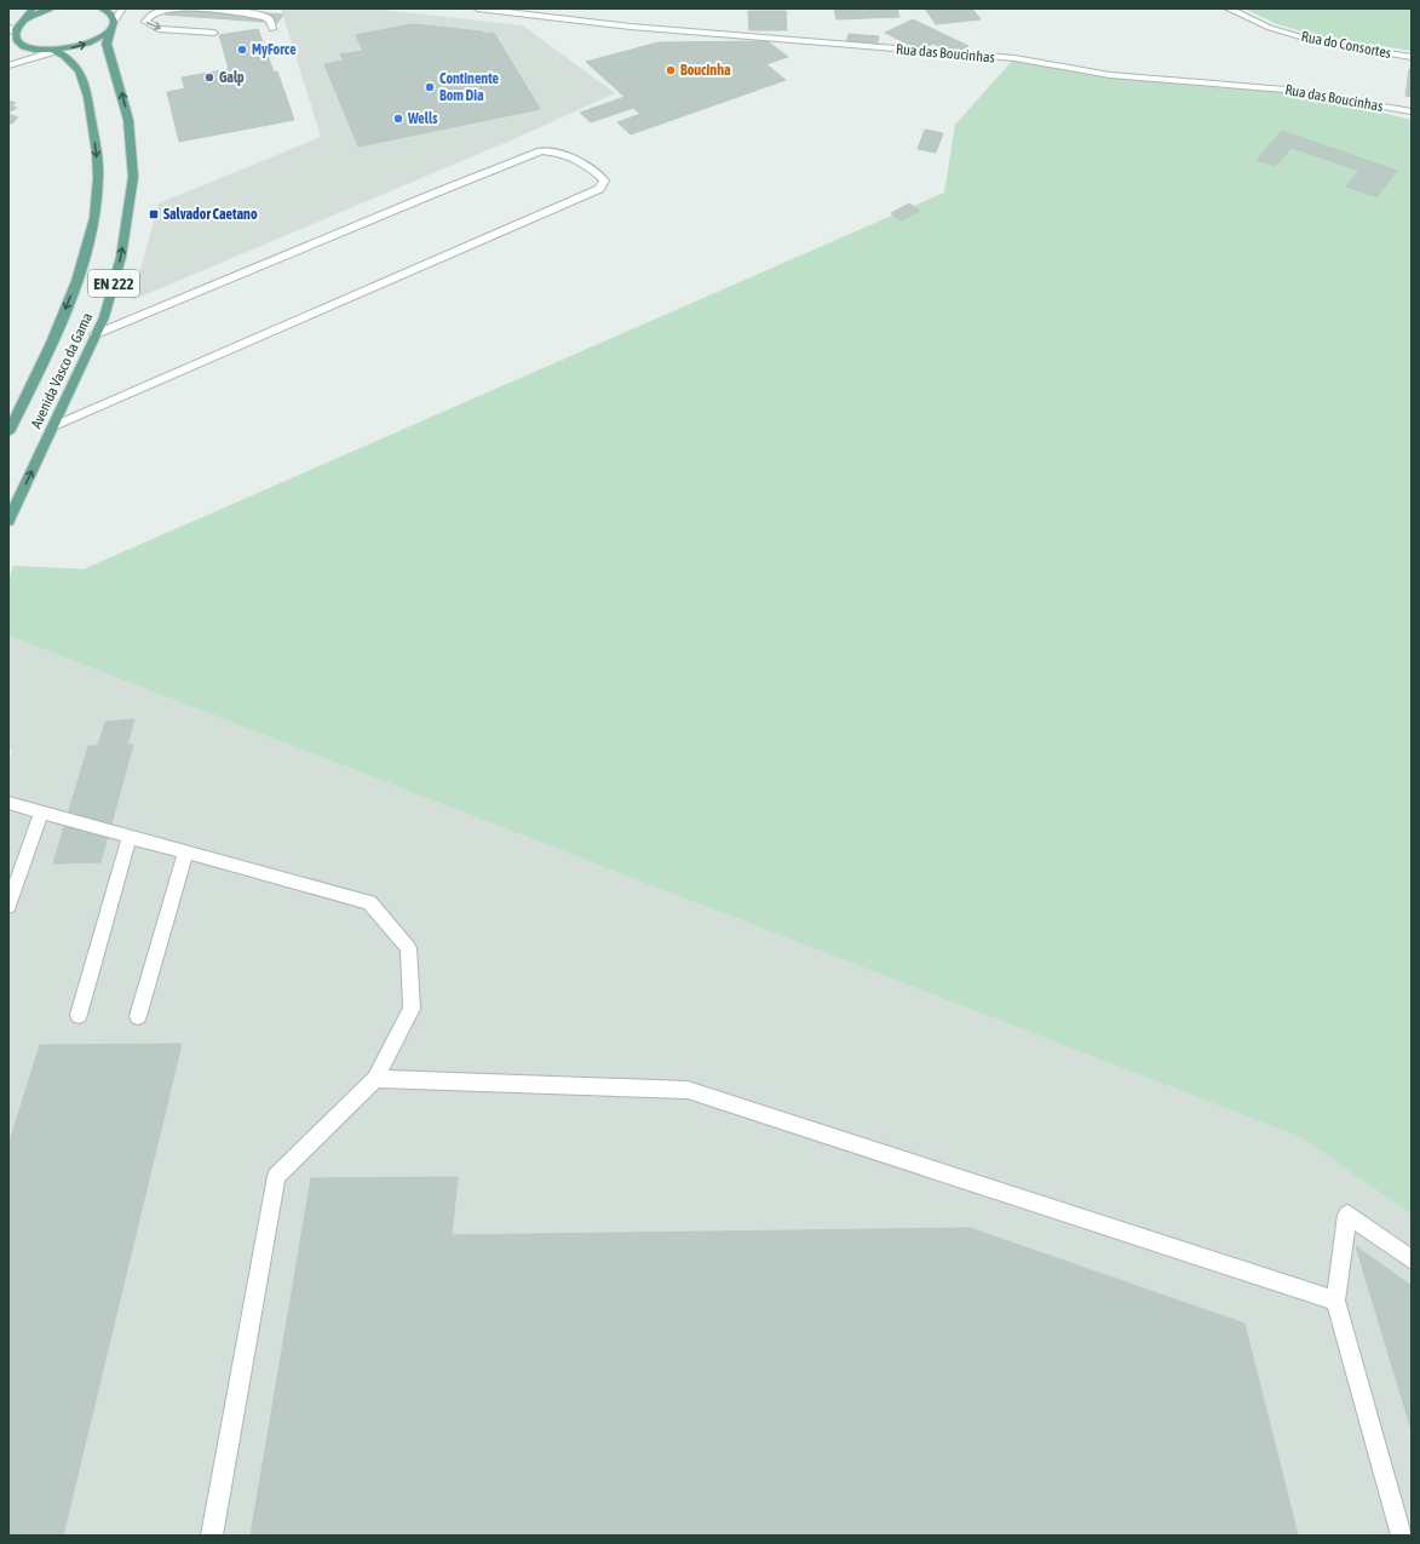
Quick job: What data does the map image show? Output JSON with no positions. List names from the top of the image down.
{
  "streets": {
    "main road": ["EN 222", "Avenida Vasco da Gama"],
    "street": ["Rua do Consortes", "Rua das Boucinhas"]
  },
  "places": {
    "other": [
      "MyForce",
      "Boucinha",
      "Galp",
      "Continente Bom Dia",
      "Wells"
    ],
    "transit": ["Salvador Caetano"]
  }
}
